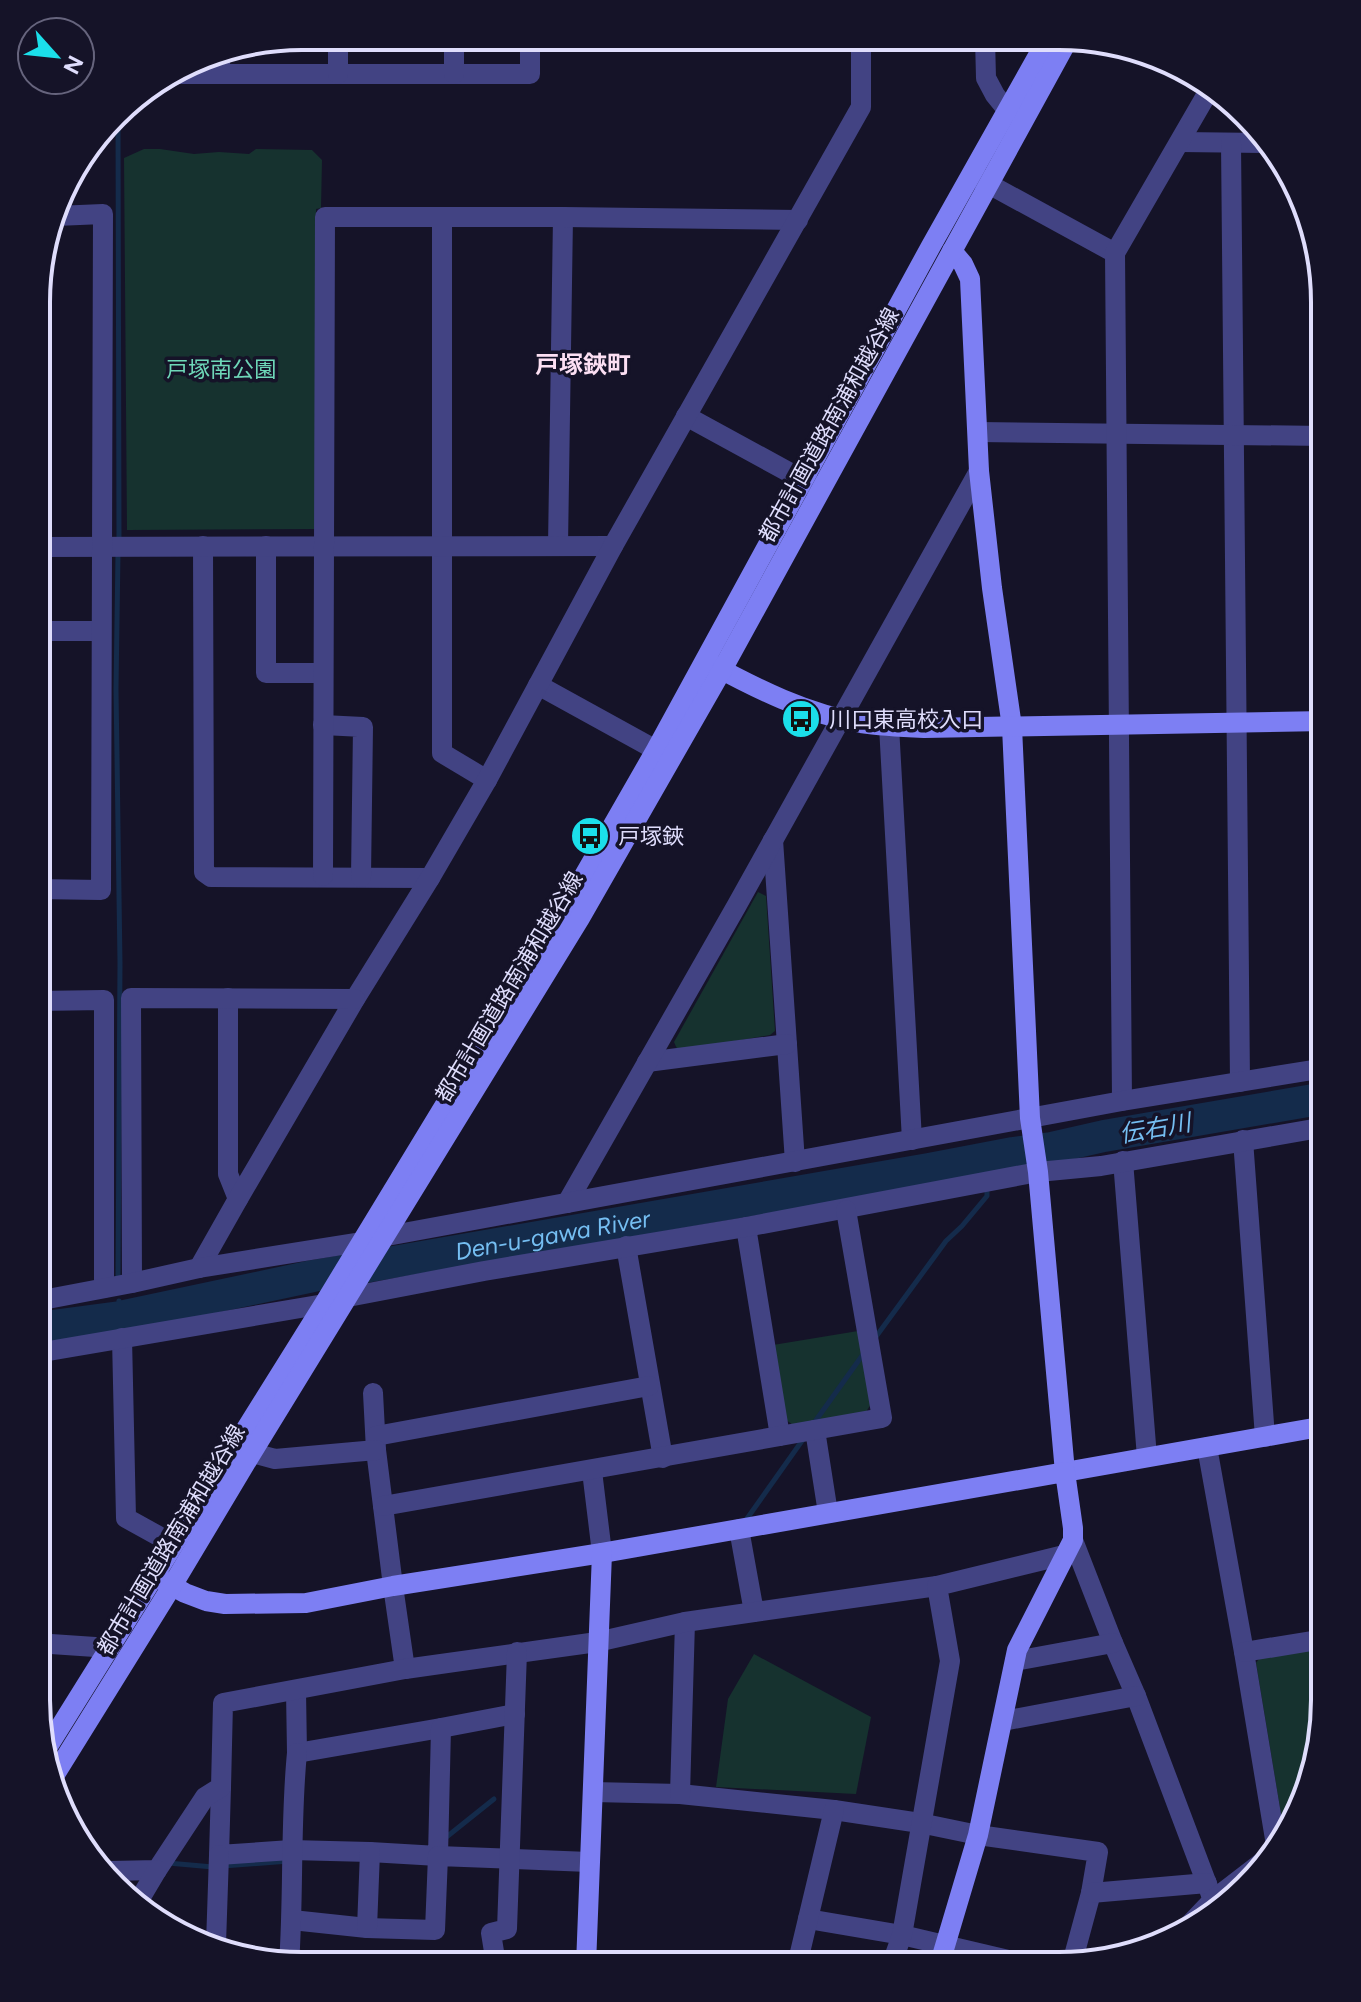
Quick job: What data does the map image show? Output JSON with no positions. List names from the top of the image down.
{
  "streets": {
    "street": ["都市計画道路南浦和越谷線"]
  },
  "districts": ["戸塚鋏町"],
  "water": ["伝右川", "Den-u-gawa River"],
  "parks": ["戸塚南公園"],
  "places": {
    "bus stop": ["川口東高校入口", "戸塚鋏"]
  },
  "north": "bottom right"
}
